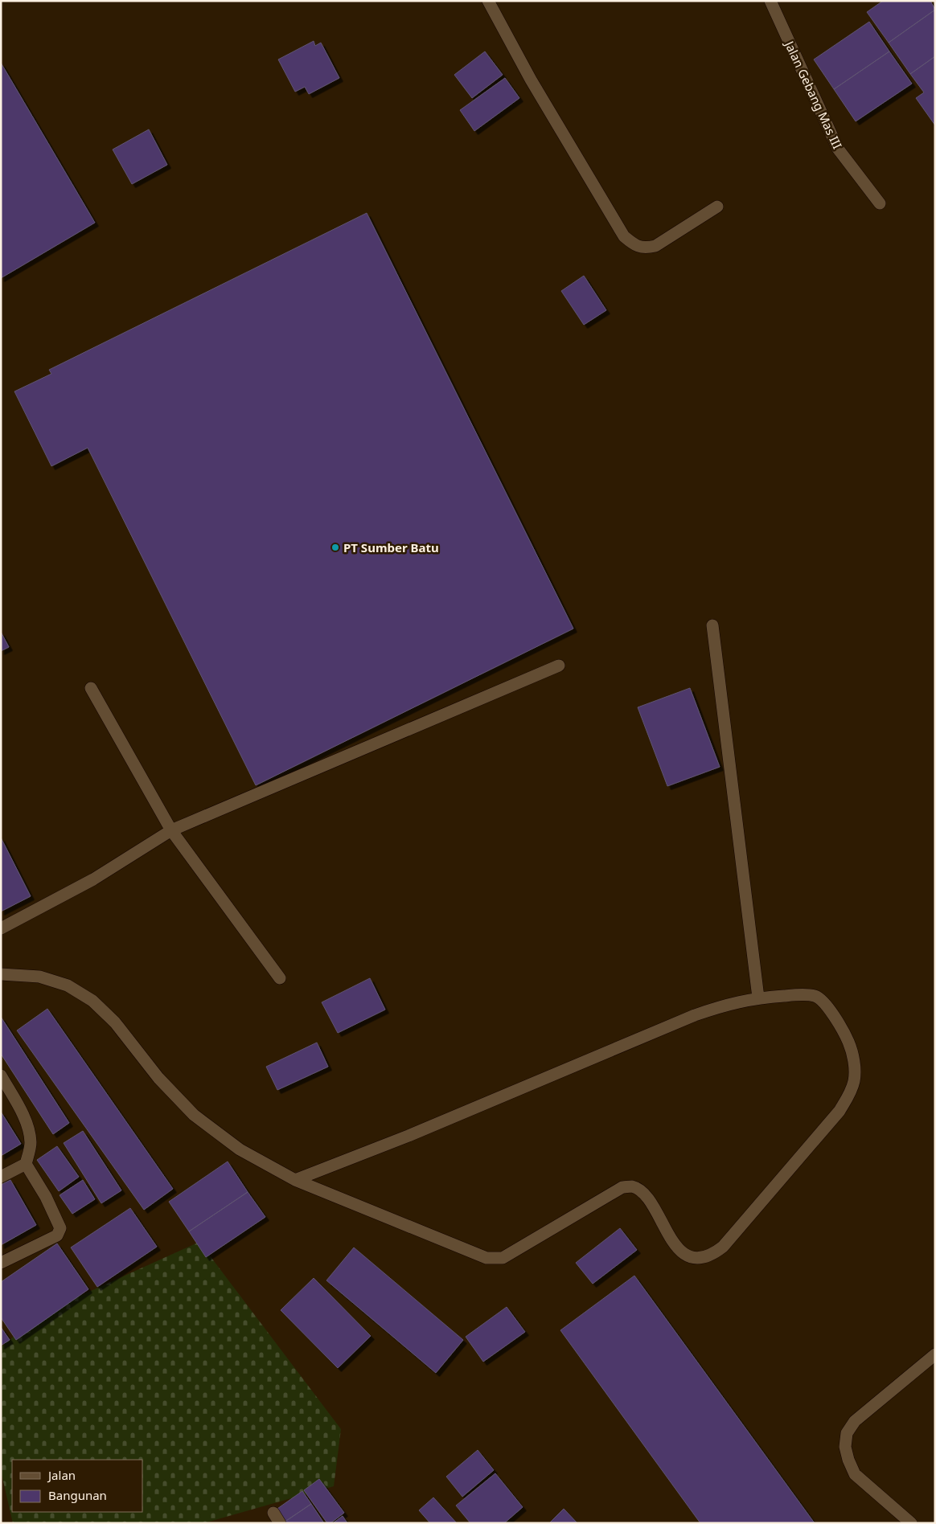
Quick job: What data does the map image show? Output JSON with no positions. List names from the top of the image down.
{
  "streets": {
    "street": ["Jalan Gebang Mas III"]
  },
  "places": ["PT Sumber Batu"],
  "legend": ["Jalan", "Bangunan"]
}
